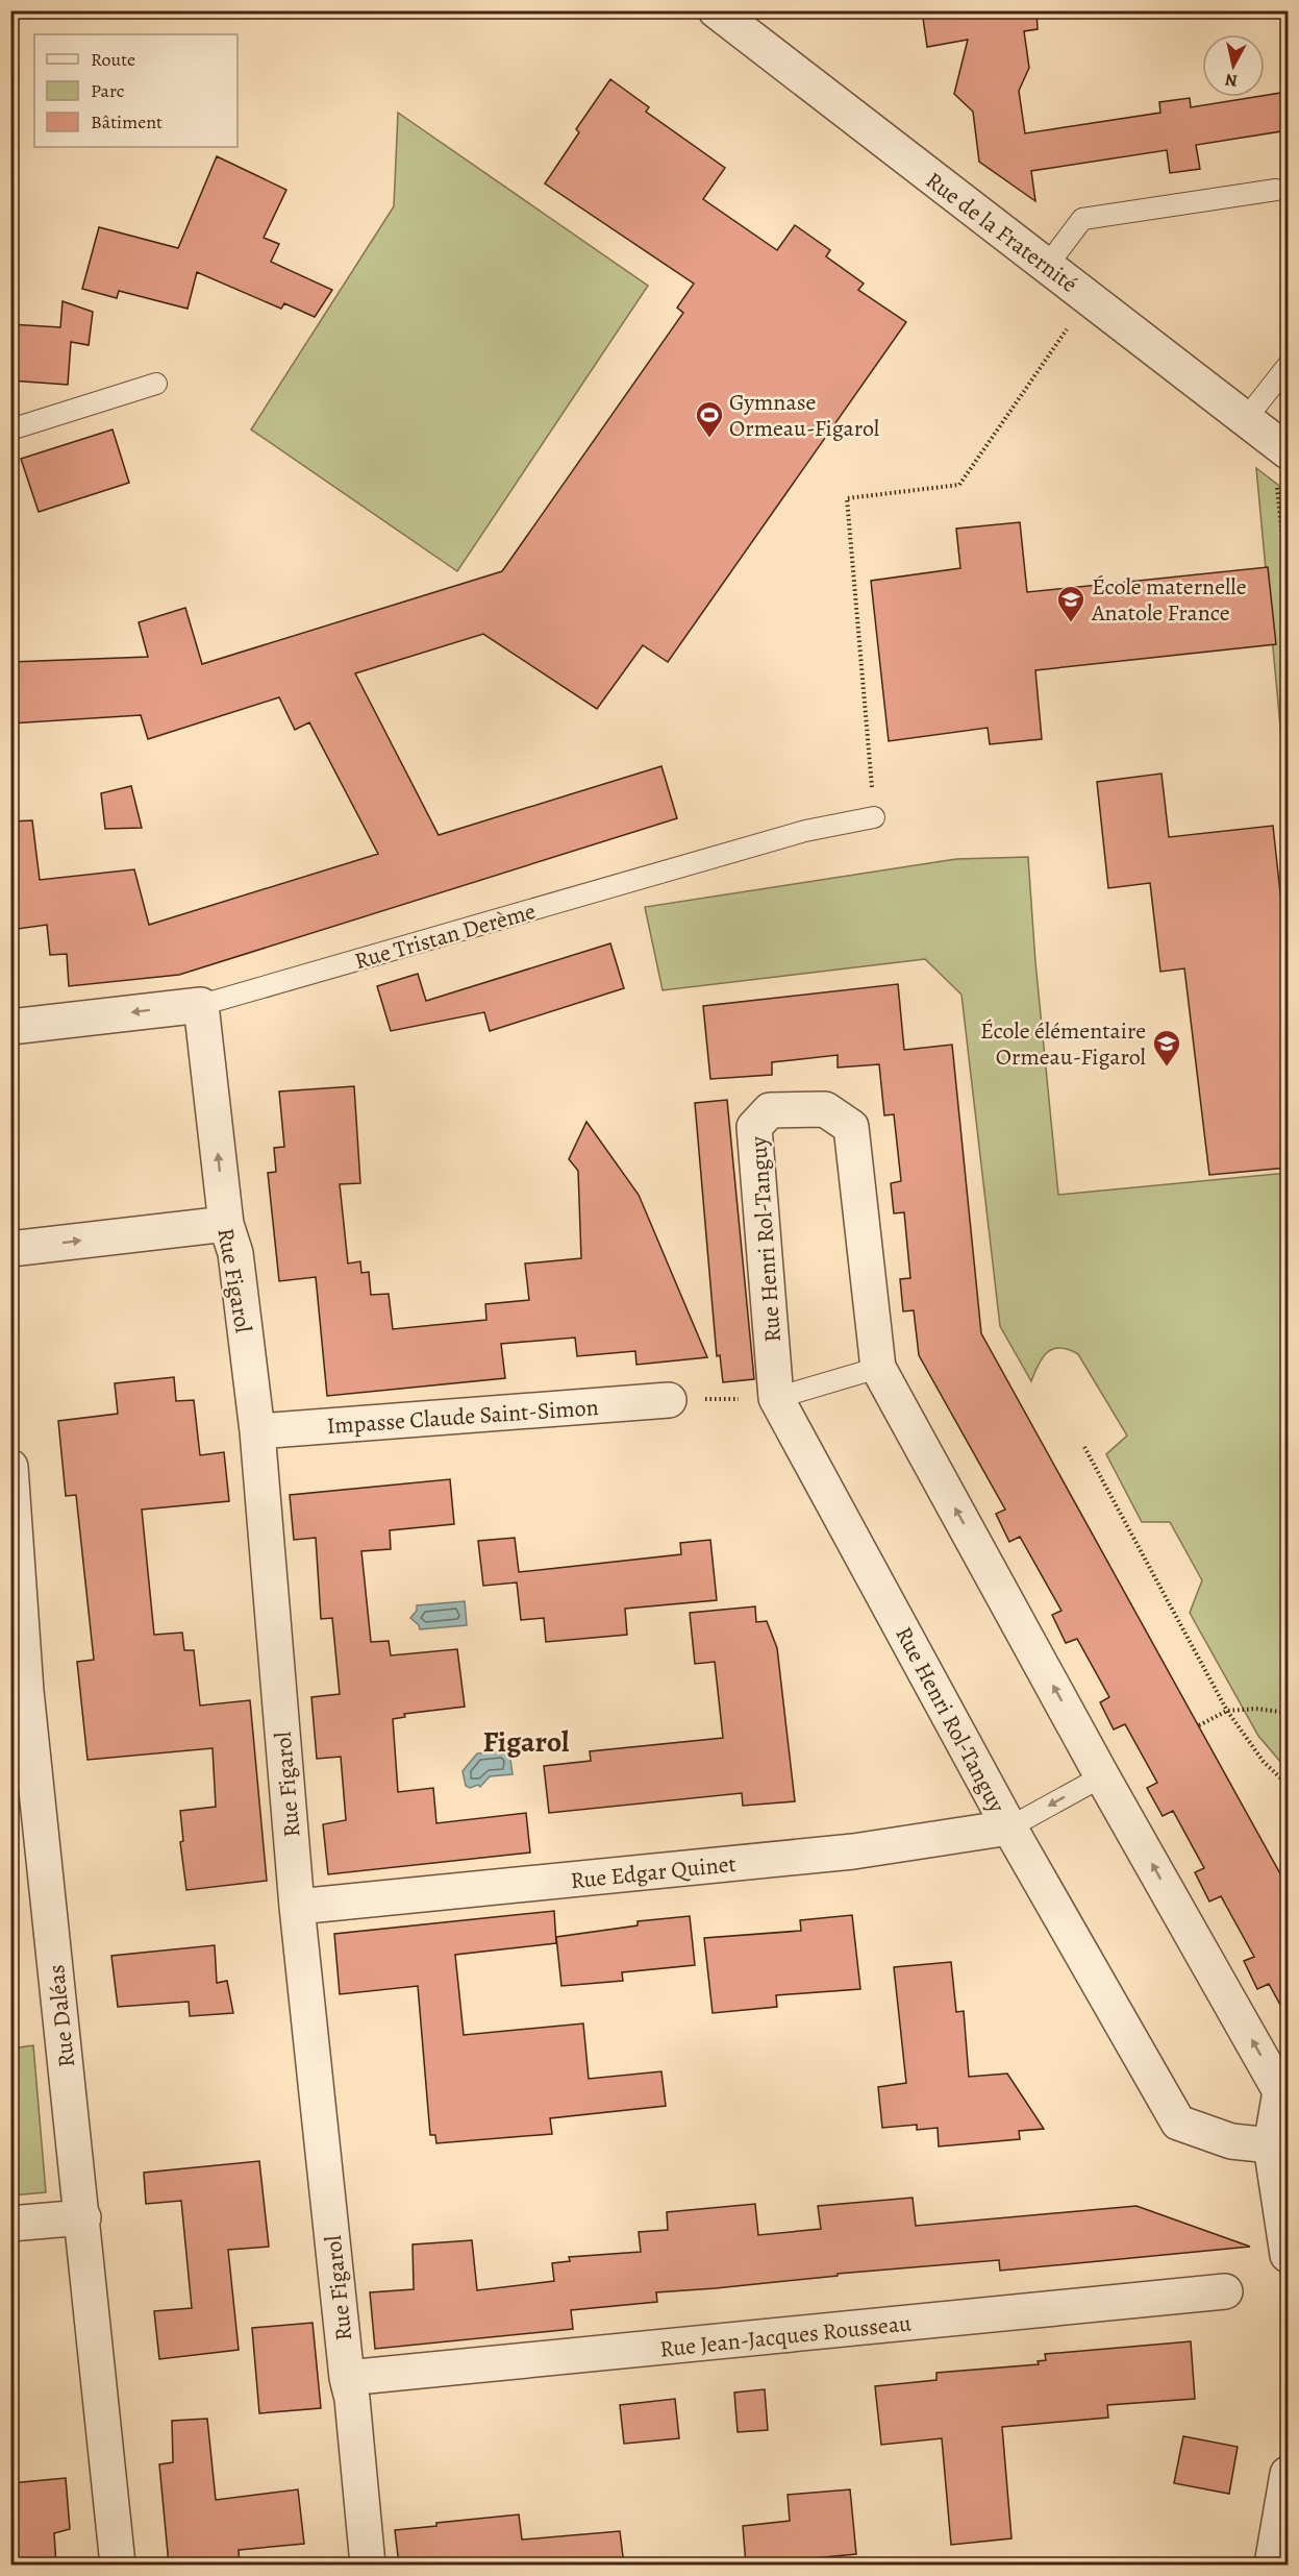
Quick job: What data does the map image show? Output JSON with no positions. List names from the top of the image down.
{
  "streets": {
    "street": [
      "Rue de la Fraternité",
      "Rue Tristan Derème",
      "Rue Henri Rol-Tanguy",
      "Rue Figarol",
      "Impasse Claude Saint-Simon",
      "Rue Edgar Quinet",
      "Rue Daléas",
      "Rue Jean-Jacques Rousseau"
    ]
  },
  "crossings": [
    ["Rue Tristan Derème", "Rue Figarol"],
    ["Rue Henri Rol-Tanguy", "Rue Edgar Quinet"],
    ["Rue Figarol", "Impasse Claude Saint-Simon"],
    ["Rue Figarol", "Rue Edgar Quinet"],
    ["Rue Figarol", "Rue Jean-Jacques Rousseau"]
  ],
  "districts": ["Figarol"],
  "places": {
    "sports": ["Gymnase Ormeau-Figarol"],
    "school or university": ["École maternelle Anatole France", "École élémentaire Ormeau-Figarol"]
  },
  "legend": ["Route", "Parc", "Bâtiment"],
  "north": "bottom"
}
